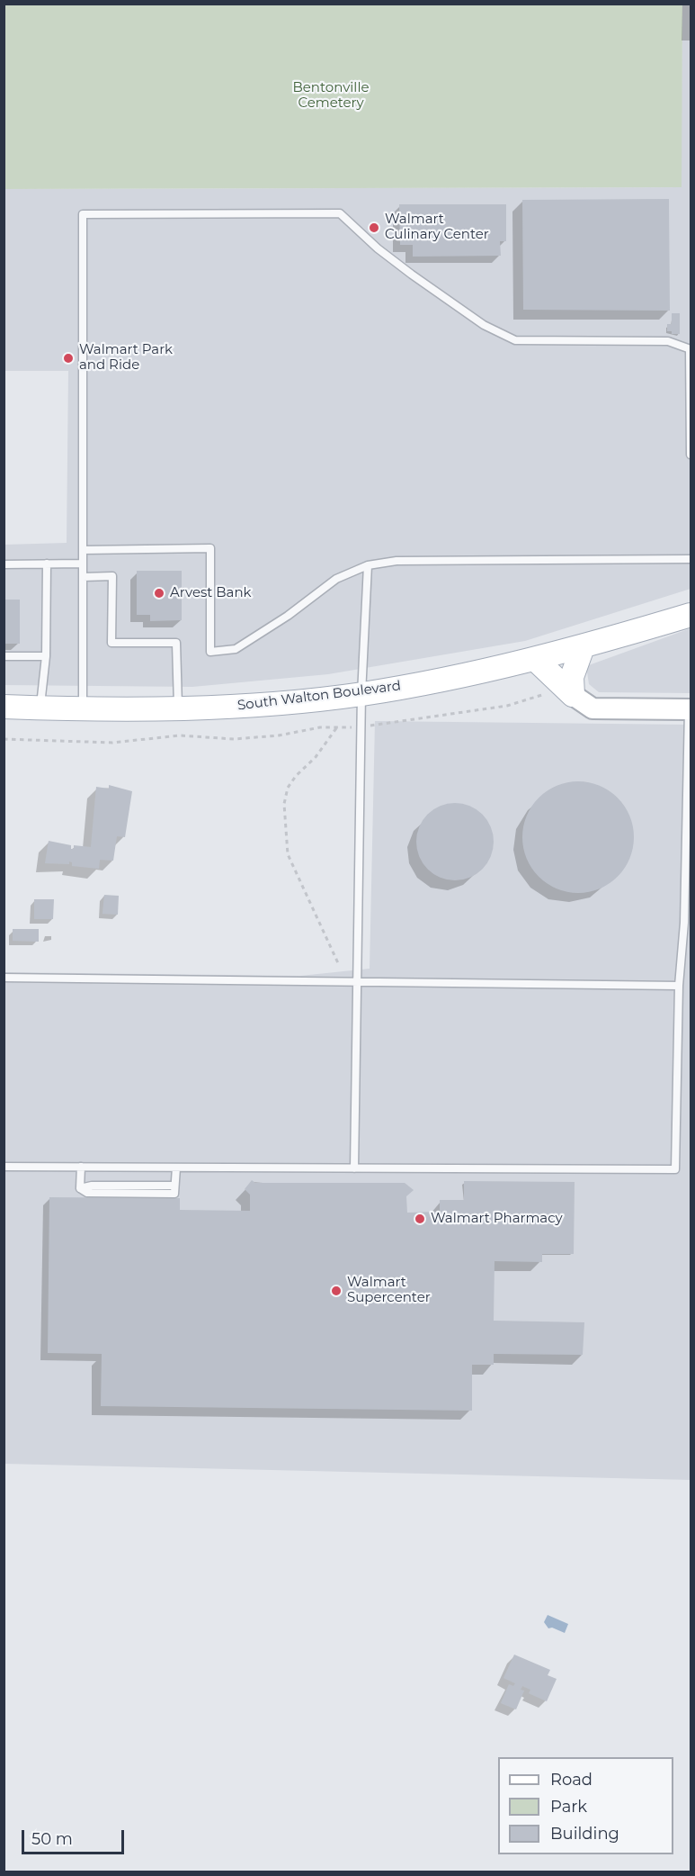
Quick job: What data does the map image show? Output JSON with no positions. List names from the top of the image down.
{
  "streets": {
    "main road": ["South Walton Boulevard"]
  },
  "parks": ["Bentonville Cemetery"],
  "places": [
    "Walmart Culinary Center",
    "Walmart Park and Ride",
    "Arvest Bank",
    "Walmart Pharmacy",
    "Walmart Supercenter"
  ],
  "legend": ["Road", "Park", "Building"],
  "scale_bar": "50 m"
}
